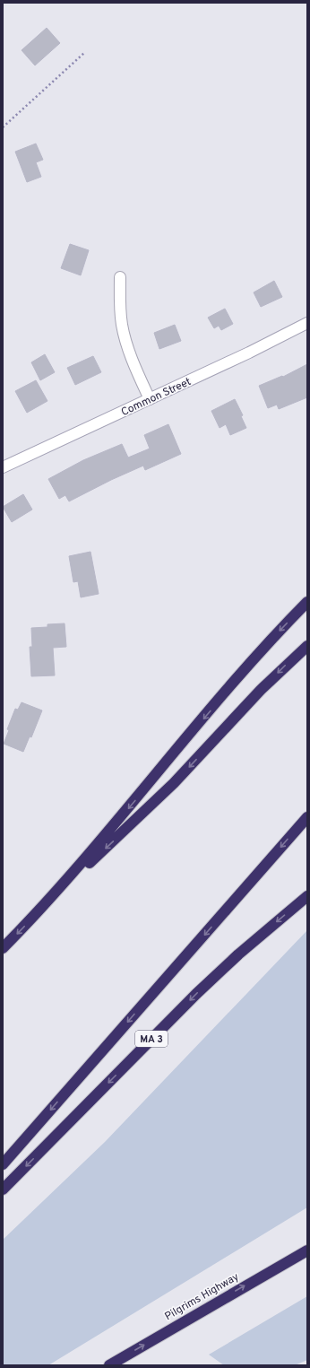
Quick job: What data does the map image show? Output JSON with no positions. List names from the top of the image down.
{
  "streets": {
    "highway": ["MA 3", "Pilgrims Highway"],
    "street": ["Common Street"]
  },
  "one_way": ["Pilgrims Highway"]
}
